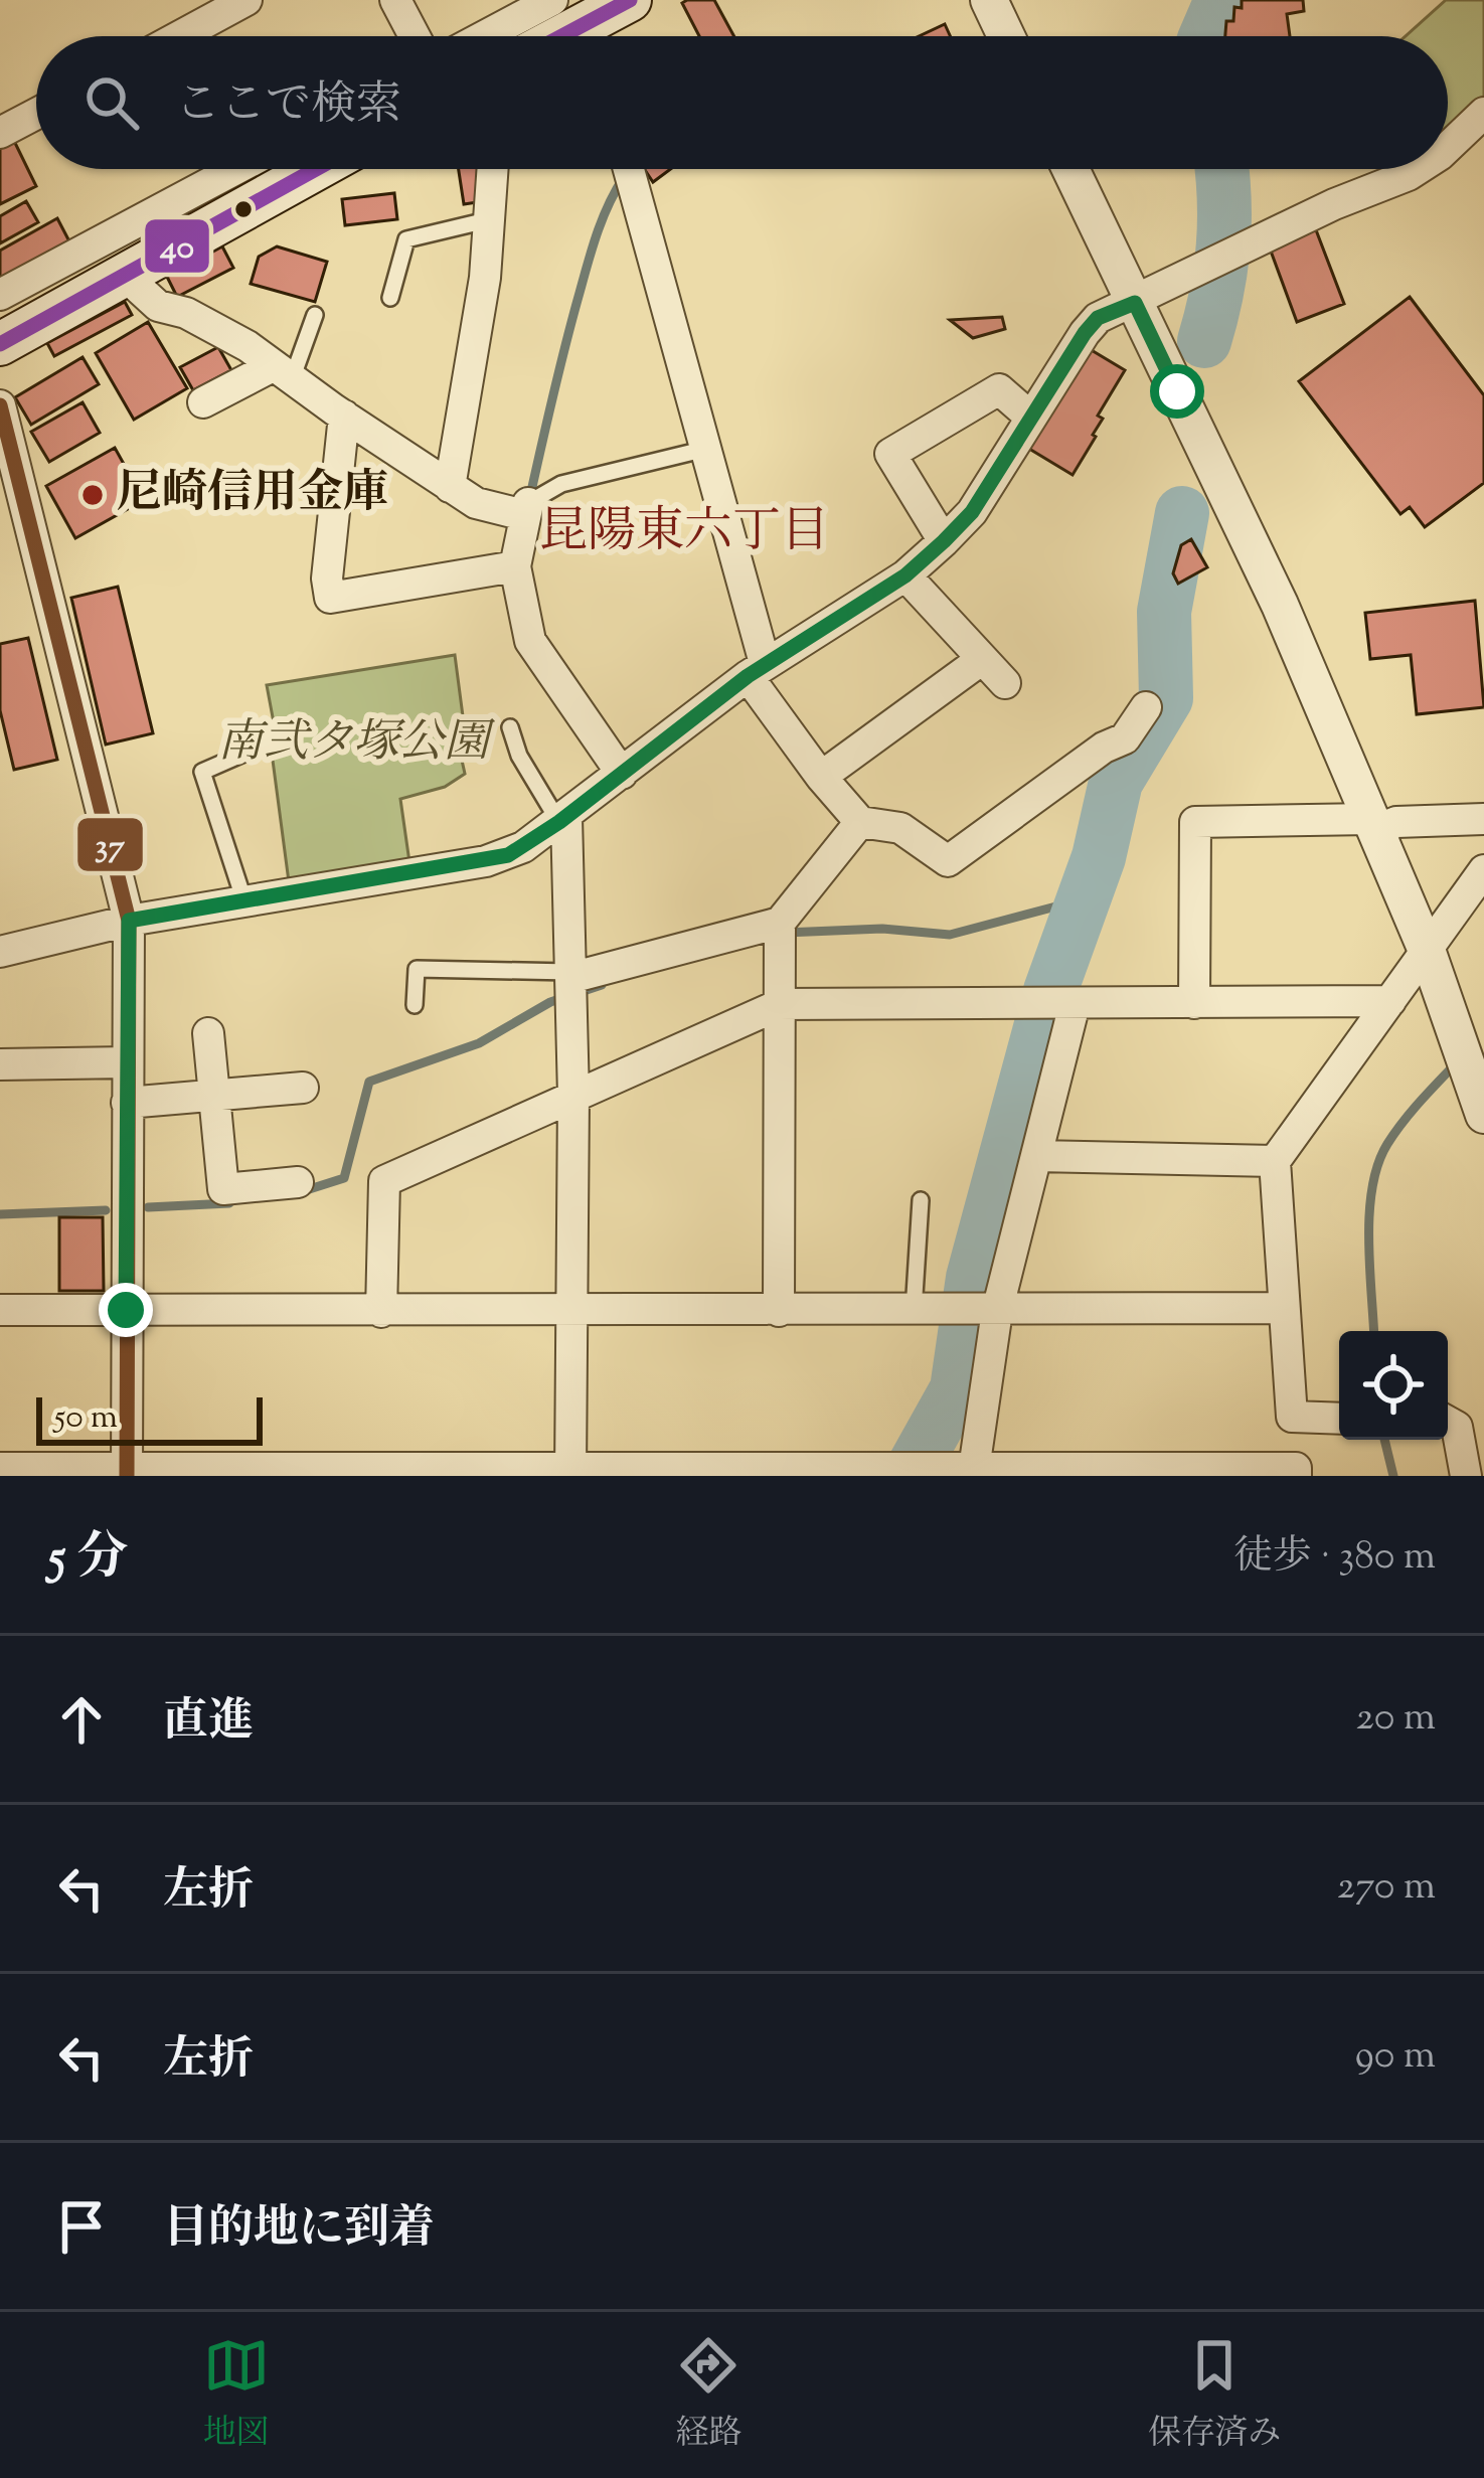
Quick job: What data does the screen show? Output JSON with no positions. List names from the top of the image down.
{
  "districts": ["昆陽東六丁目"],
  "parks": ["南弐タ塚公園"],
  "places": ["尼崎信用金庫"],
  "lines": ["transit line 40", "transit line 37"],
  "scale_bar": "50 m",
  "page": {
    "search": "ここで検索",
    "scale": "50 m",
    "heading": ["5 分", "徒歩 · 380 m"],
    "list": [
      ["直進", "20 m"],
      ["左折", "270 m"],
      ["左折", "90 m"],
      "目的地に到着"
    ],
    "nav": ["地図", "経路", "保存済み"]
  }
}
